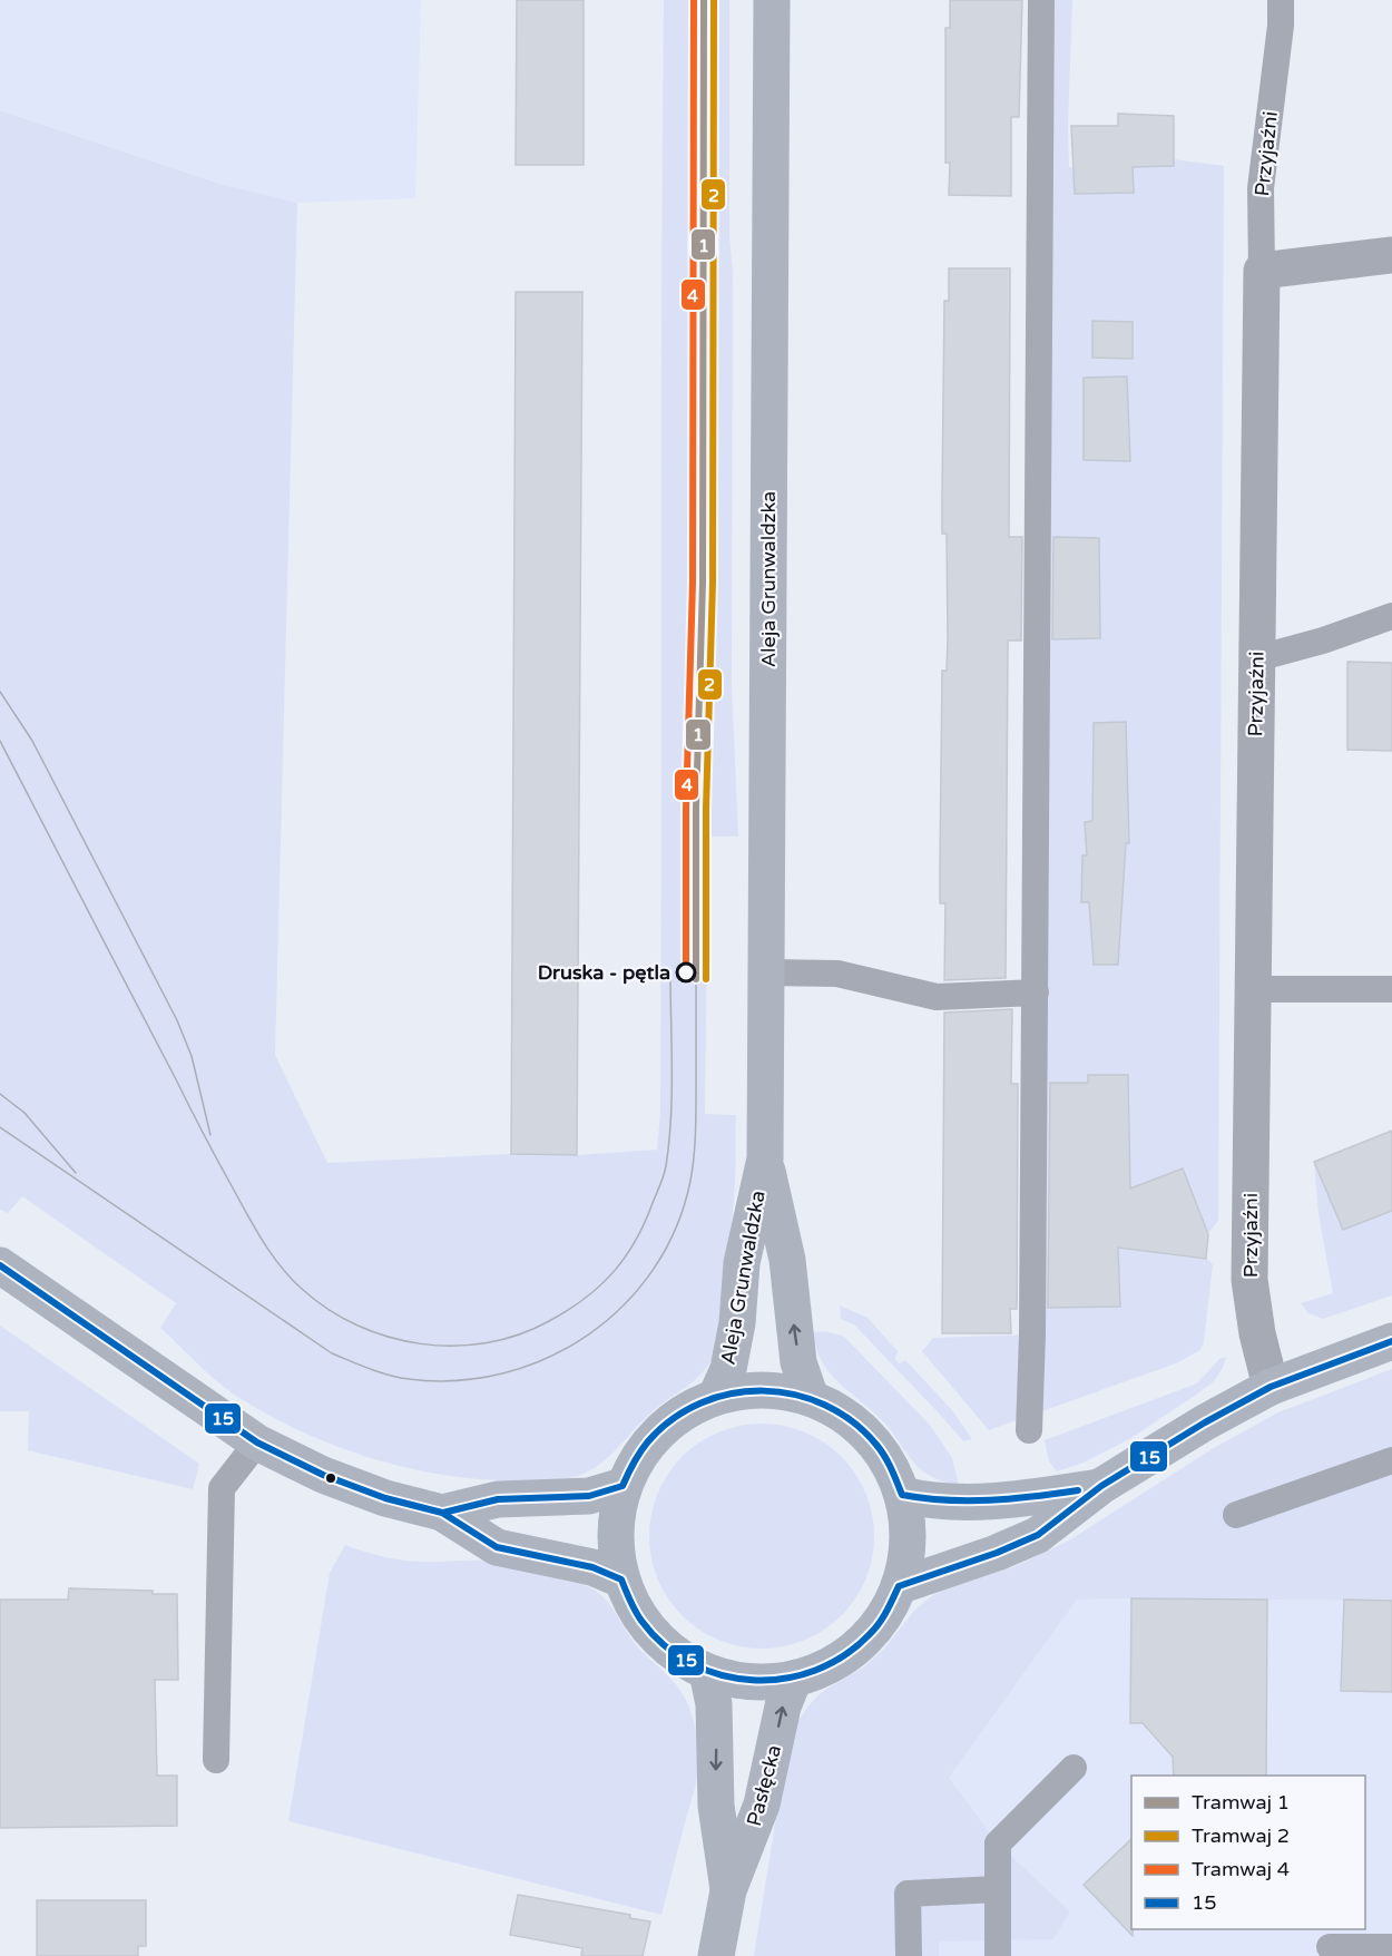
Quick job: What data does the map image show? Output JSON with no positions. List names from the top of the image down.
{
  "streets": {
    "main road": ["Aleja Grunwaldzka", "Pasłęcka"],
    "street": ["Przyjaźni"]
  },
  "places": ["Druska - pętla"],
  "lines": [
    "tram line 1",
    "tram line 2",
    "tram line 4",
    "transit line 15"
  ],
  "legend": [
    "Tramwaj 1",
    "Tramwaj 2",
    "Tramwaj 4",
    "15"
  ]
}
